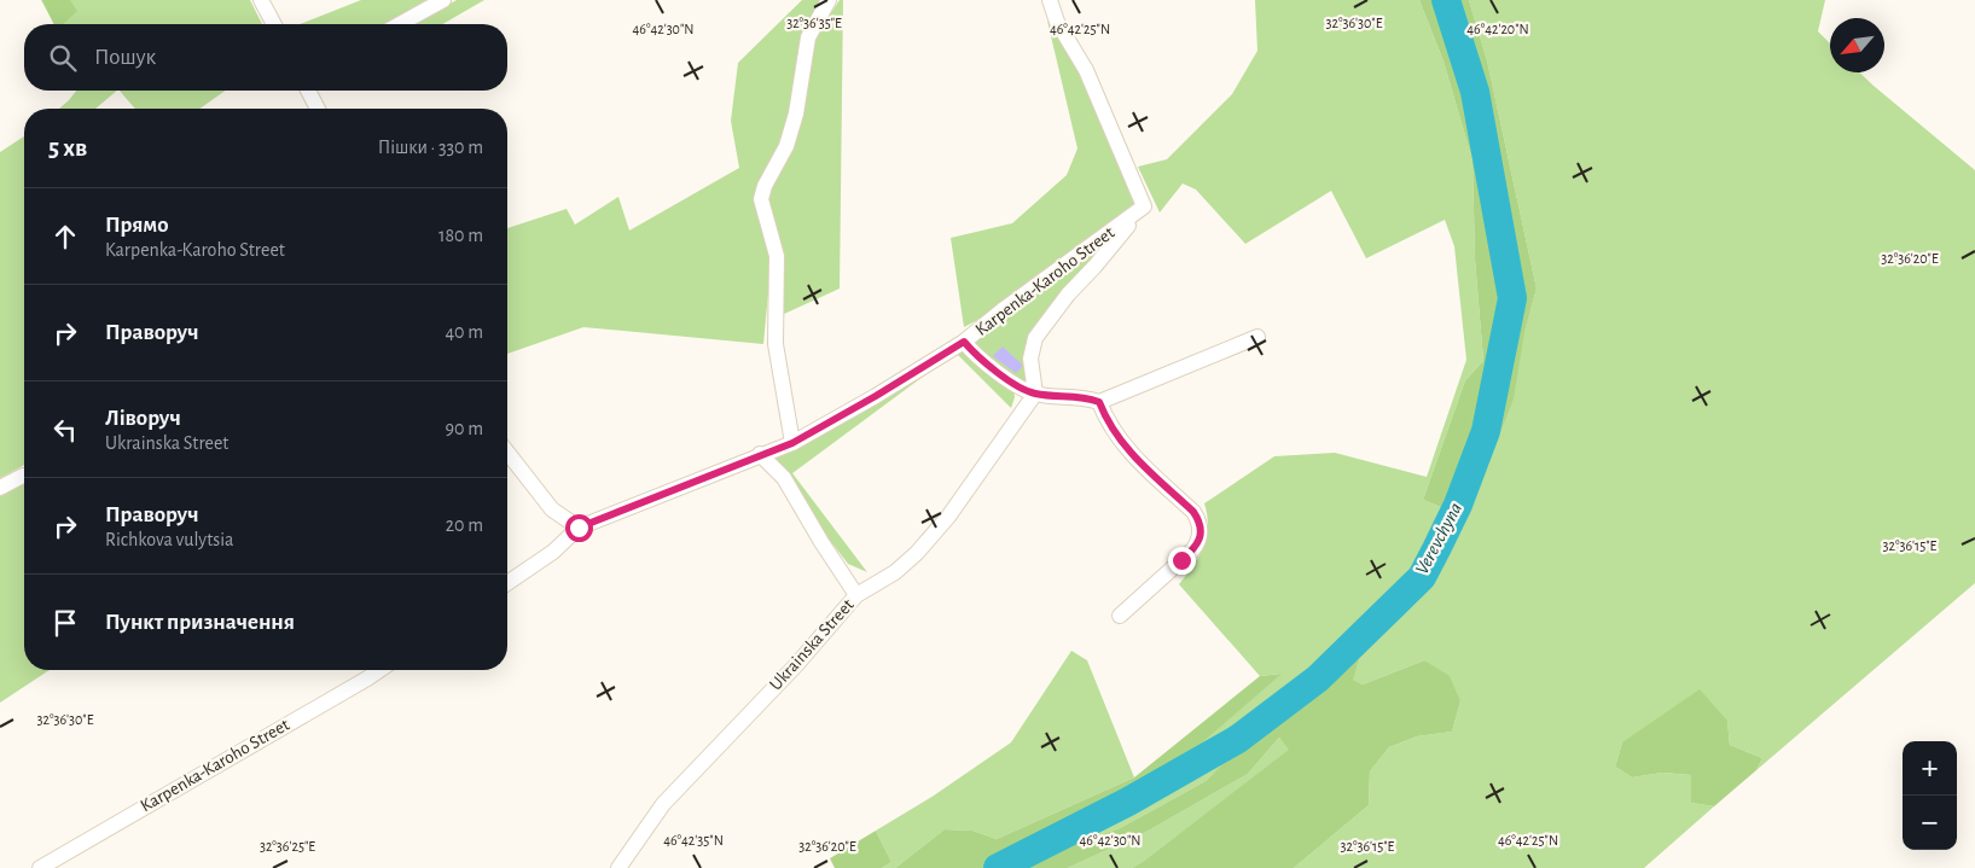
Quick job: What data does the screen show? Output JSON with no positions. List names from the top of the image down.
{
  "streets": {
    "street": ["Karpenka-Karoho Street", "Ukrainska Street"]
  },
  "water": ["Verevchyna"],
  "north": "bottom left",
  "page": {
    "search": "Пошук",
    "heading": ["5 хв", "Пішки · 330 m"],
    "list": [
      ["Прямо", "Karpenka-Karoho Street", "180 m"],
      ["Праворуч", "40 m"],
      ["Ліворуч", "Ukrainska Street", "90 m"],
      ["Праворуч", "Richkova vulytsia", "20 m"],
      "Пункт призначення"
    ],
    "map_buttons": ["+", "−"]
  },
  "coordinates": [
    "32°36'35\"E",
    "32°36'30\"E",
    "46°42'30\"N",
    "46°42'25\"N",
    "46°42'20\"N",
    "32°36'20\"E",
    "32°36'15\"E",
    "46°42'35\"N",
    "32°36'25\"E"
  ]
}
